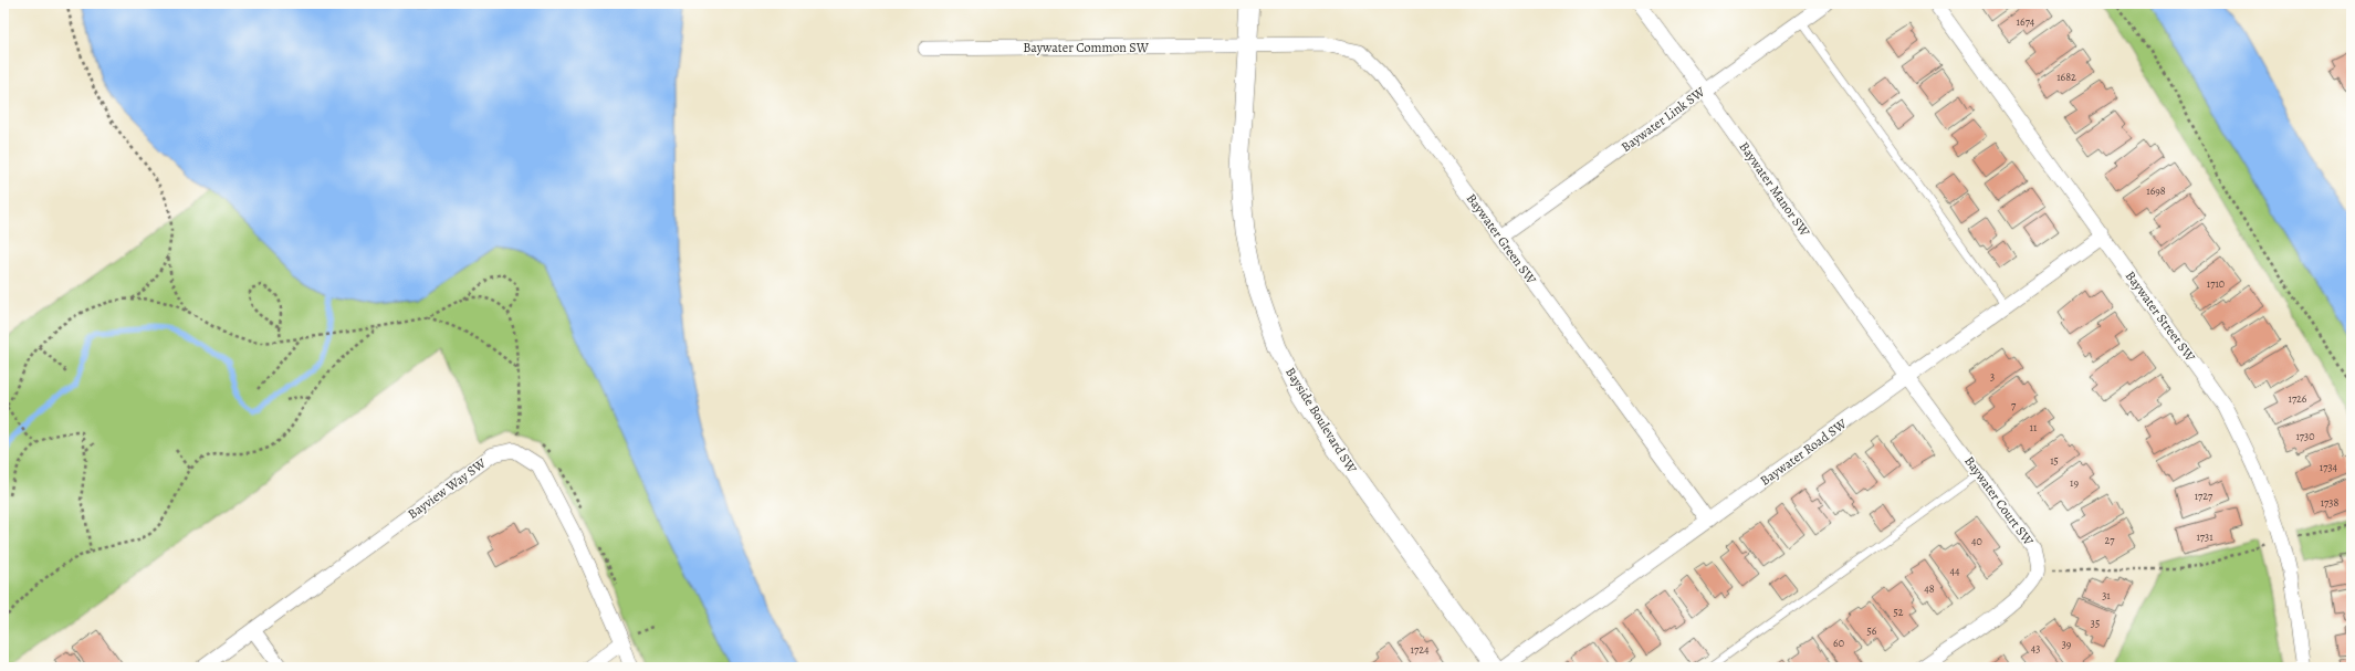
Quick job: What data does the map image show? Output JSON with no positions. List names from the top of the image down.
{
  "streets": {
    "street": [
      "Baywater Common SW",
      "Baywater Link SW",
      "Baywater Manor SW",
      "Baywater Green SW",
      "Baywater Street SW",
      "Bayside Boulevard SW",
      "Baywater Road SW",
      "Bayview Way SW",
      "Baywater Court SW"
    ]
  },
  "crossings": [
    ["Baywater Common SW", "Baywater Green SW"],
    ["Baywater Common SW", "Bayside Boulevard SW"],
    ["Baywater Link SW", "Baywater Manor SW"],
    ["Baywater Link SW", "Baywater Green SW"],
    ["Baywater Manor SW", "Baywater Road SW"],
    ["Baywater Manor SW", "Baywater Court SW"],
    ["Baywater Green SW", "Bayside Boulevard SW"],
    ["Baywater Green SW", "Baywater Road SW"],
    ["Baywater Street SW", "Baywater Road SW"],
    ["Baywater Road SW", "Baywater Court SW"]
  ],
  "house_numbers": [
    "1674",
    "1682",
    "1698",
    "1710",
    "3",
    "1726",
    "7",
    "11",
    "1730",
    "15",
    "1734",
    "19",
    "1727",
    "1738",
    "1731",
    "27",
    "40",
    "44",
    "48",
    "31",
    "52",
    "35",
    "56",
    "60",
    "39",
    "43",
    "1724"
  ]
}
